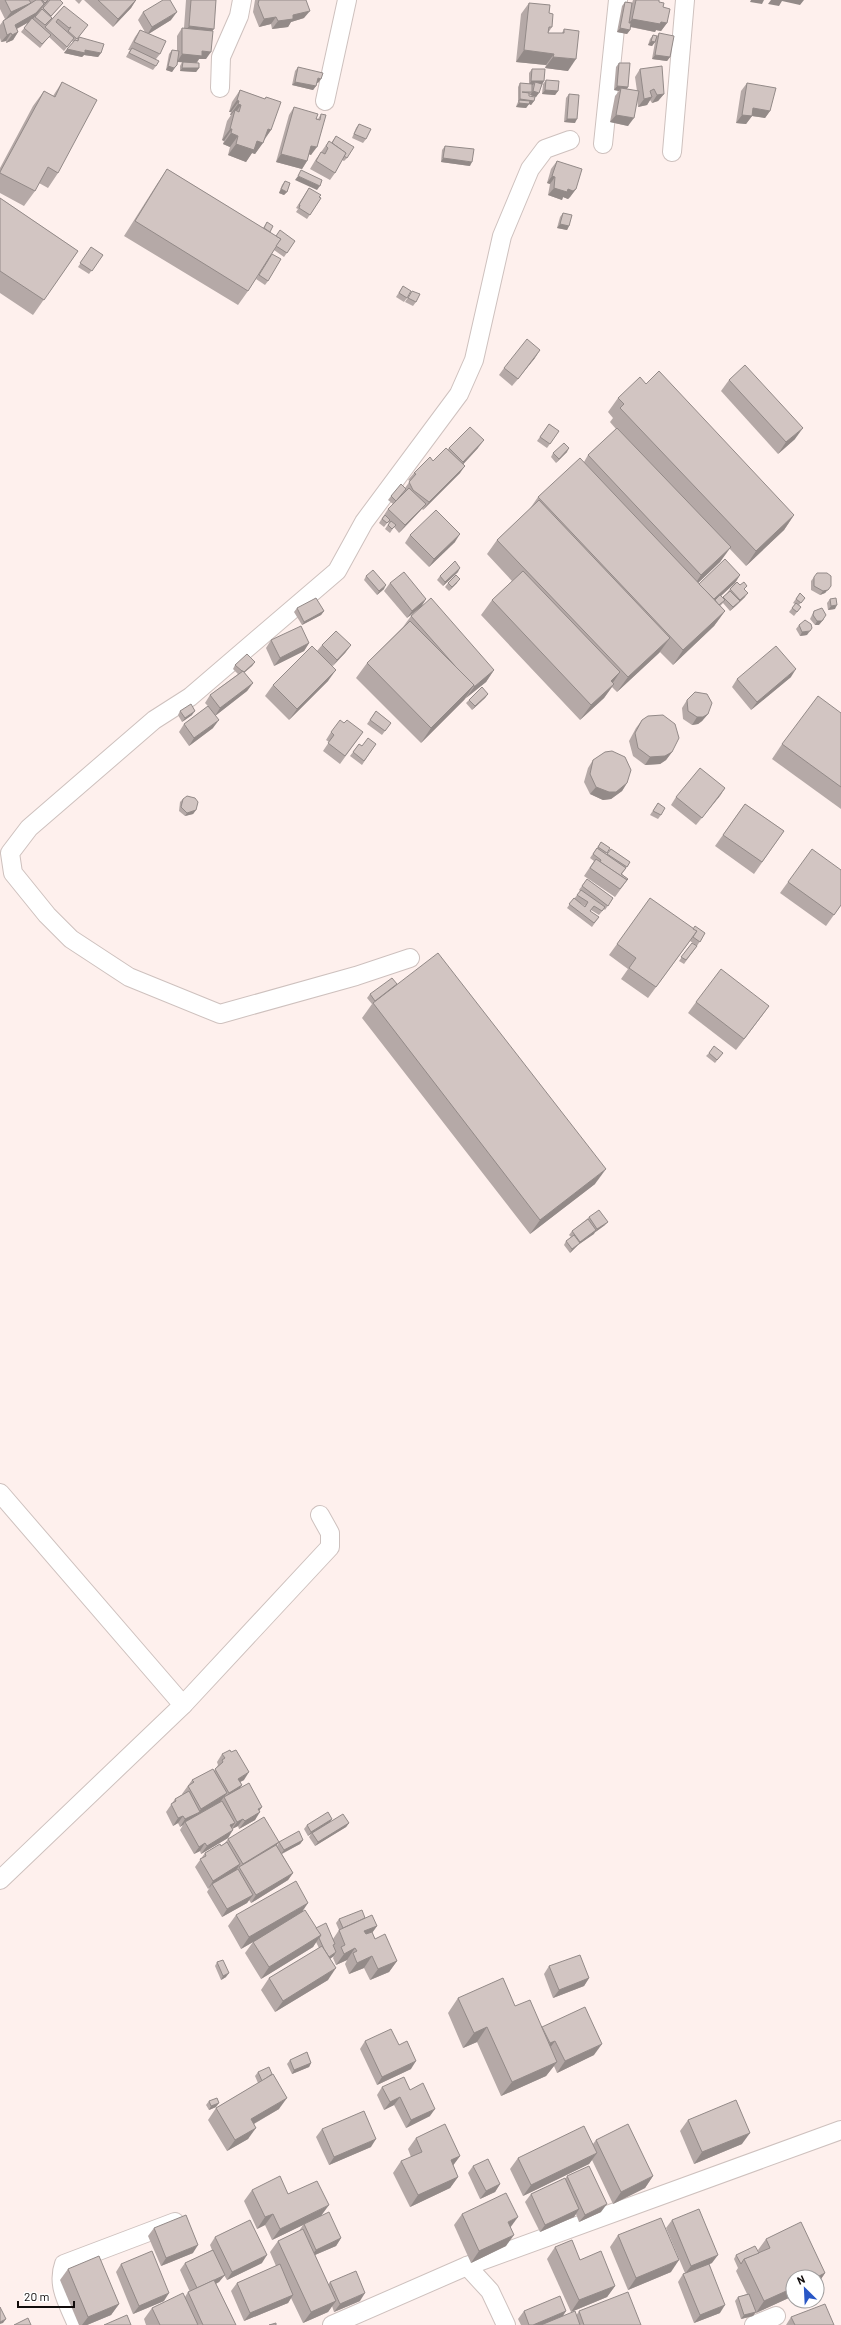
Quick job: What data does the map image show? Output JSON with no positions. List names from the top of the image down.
{
  "scale_bar": "20 m",
  "north": "top left"
}
